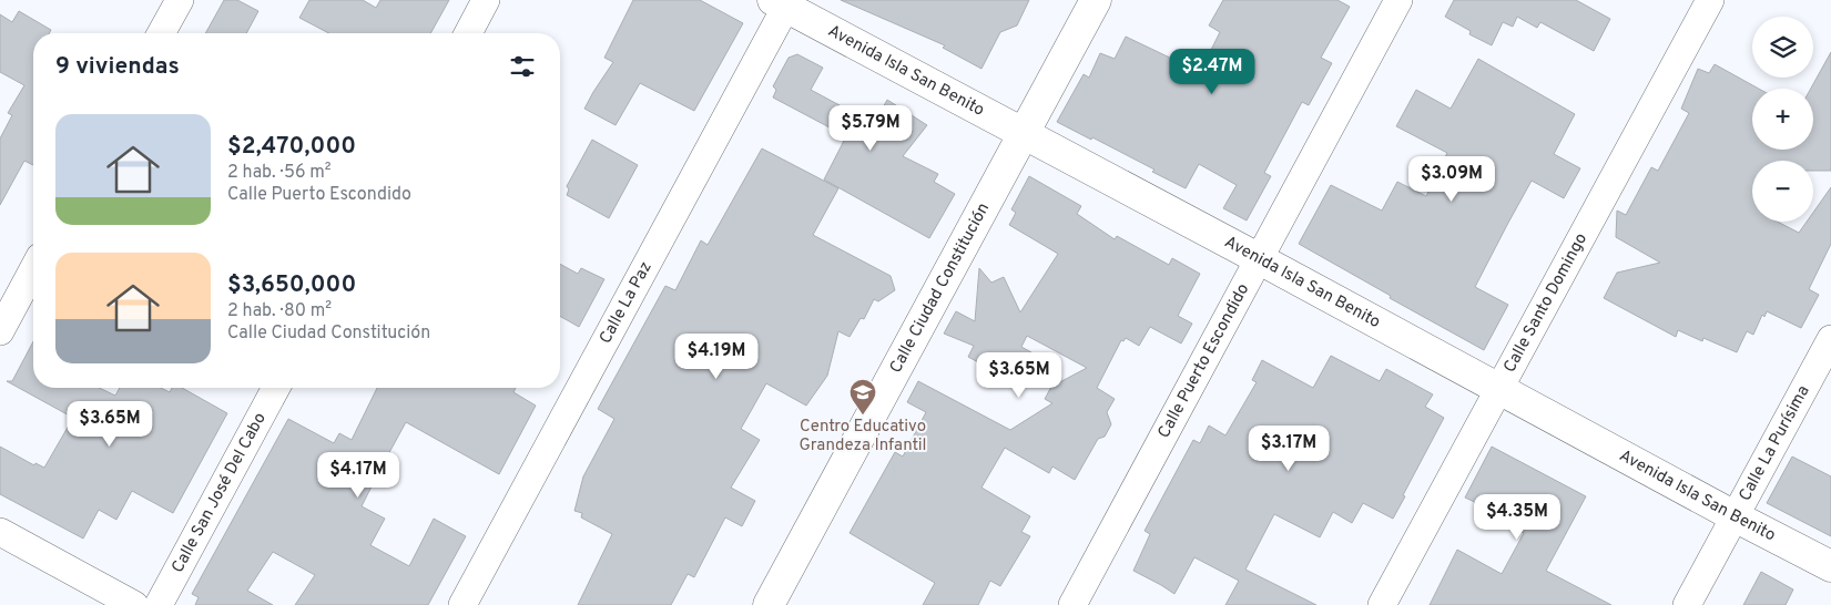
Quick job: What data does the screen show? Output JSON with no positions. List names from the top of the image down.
{
  "streets": {
    "main road": ["Avenida Isla San Benito", "Calle Ciudad Constitución"],
    "street": [
      "Calle La Paz",
      "Calle Santo Domingo",
      "Calle Puerto Escondido",
      "Calle La Purísima",
      "Calle San José Del Cabo"
    ]
  },
  "crossings": [
    ["Avenida Isla San Benito", "Calle Ciudad Constitución"],
    ["Avenida Isla San Benito", "Calle La Paz"],
    ["Avenida Isla San Benito", "Calle Santo Domingo"],
    ["Avenida Isla San Benito", "Calle Puerto Escondido"],
    ["Avenida Isla San Benito", "Calle La Purísima"]
  ],
  "places": {
    "school or university": ["Centro Educativo Grandeza Infantil"]
  },
  "page": {
    "map_buttons": ["+", "−"],
    "heading": "9 viviendas",
    "price": [
      "$2.47M",
      "$5.79M",
      "$3.09M",
      "$4.19M",
      "$3.65M",
      "$3.65M",
      "$3.17M",
      "$4.17M",
      "$4.35M"
    ],
    "list": [
      {
        "name": "$2,470,000",
        "note": "2 hab. · 56 m² · Calle Puerto Escondido"
      },
      {
        "name": "$3,650,000",
        "note": "2 hab. · 80 m² · Calle Ciudad Constitución"
      }
    ]
  }
}
